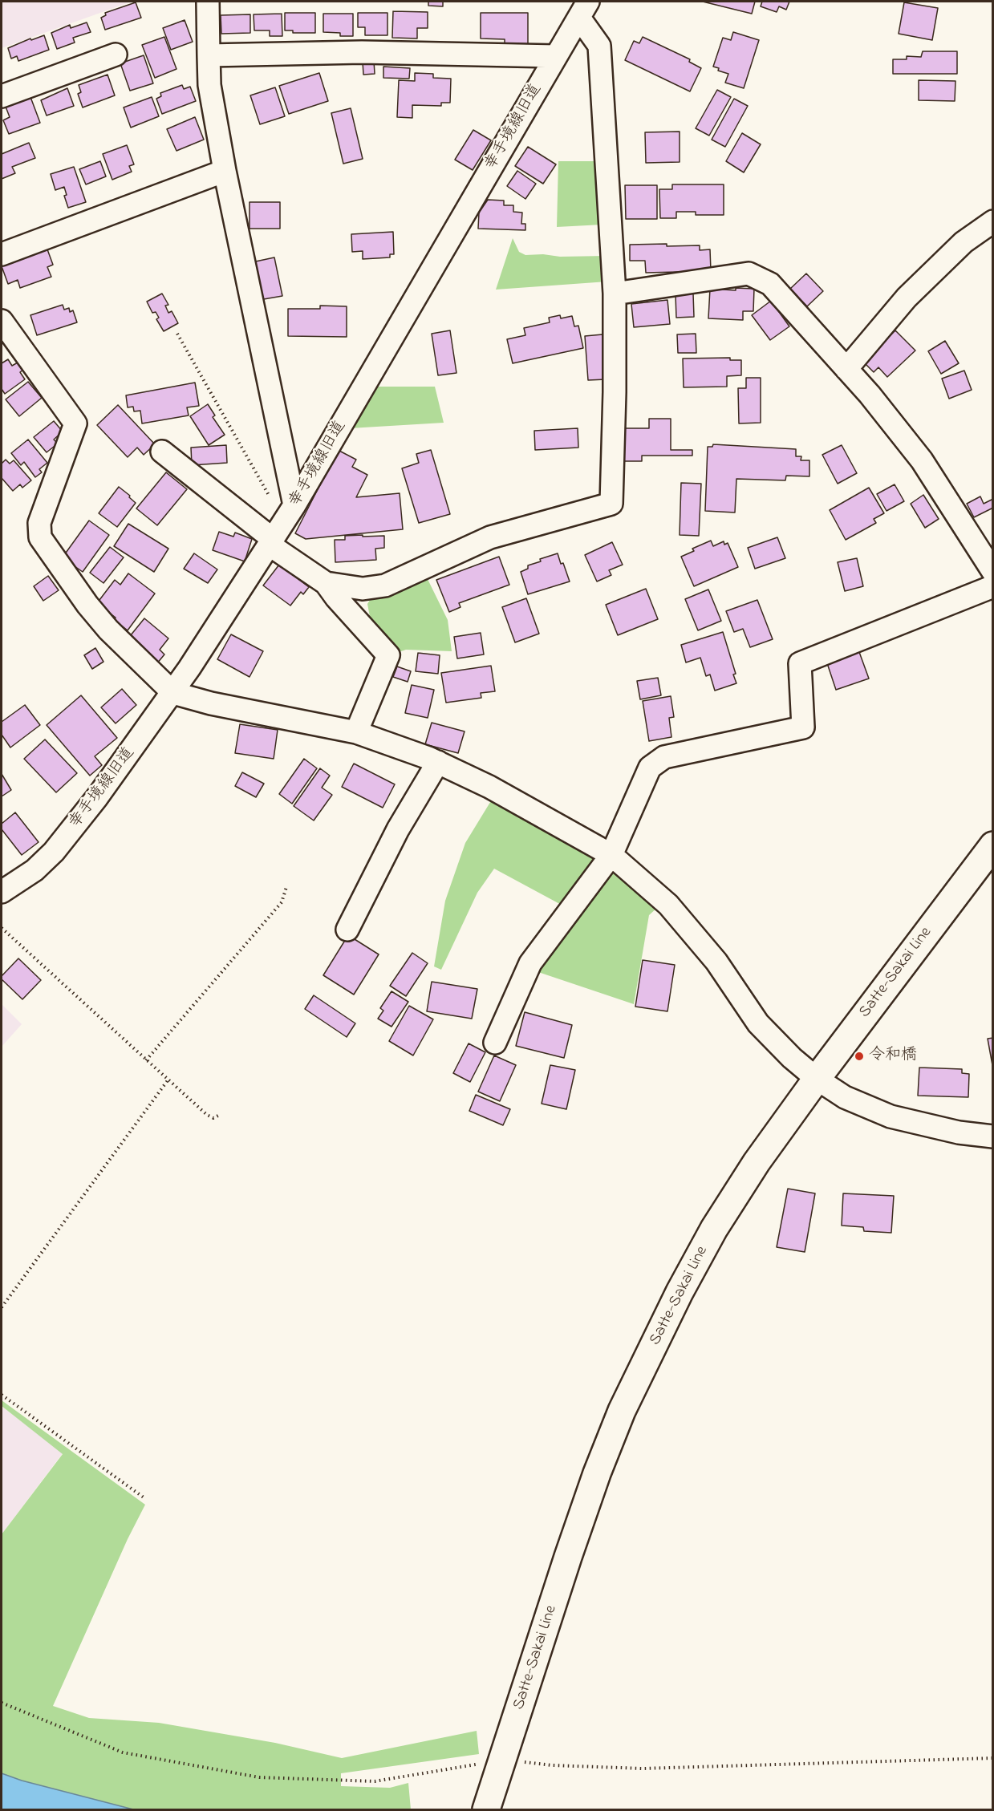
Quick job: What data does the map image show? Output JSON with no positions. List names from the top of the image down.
{
  "streets": {
    "main road": ["Satte-Sakai Line"],
    "street": ["幸手境線旧道"]
  },
  "places": ["令和橋"]
}
